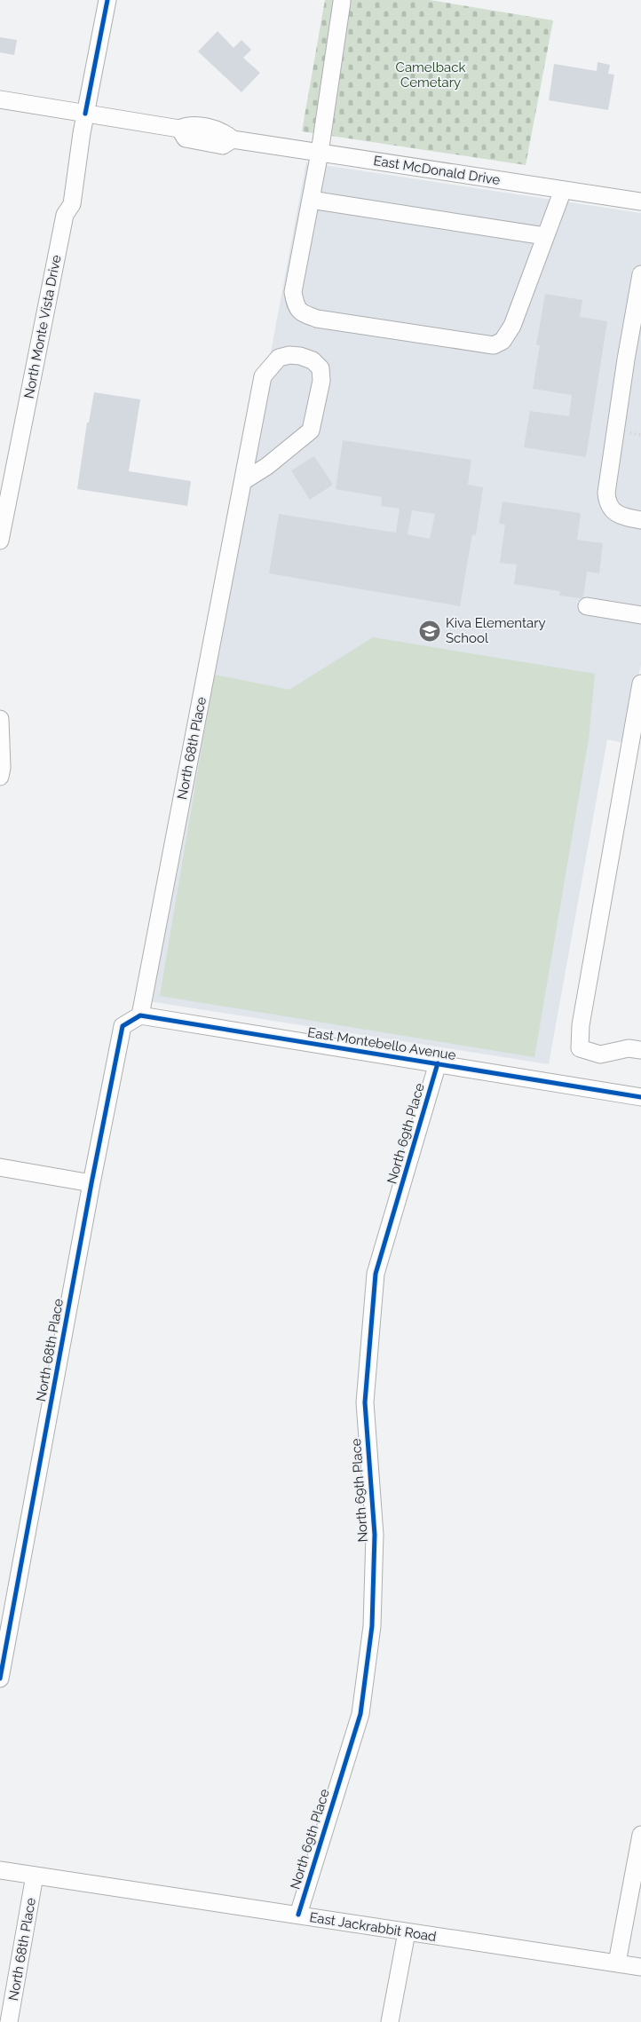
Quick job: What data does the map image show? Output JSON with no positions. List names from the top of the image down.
{
  "streets": {
    "street": [
      "East McDonald Drive",
      "North Monte Vista Drive",
      "North 68th Place",
      "East Montebello Avenue",
      "North 69th Place",
      "East Jackrabbit Road"
    ]
  },
  "crossings": [
    ["East McDonald Drive", "North Monte Vista Drive"],
    ["North 68th Place", "East Montebello Avenue"],
    ["North 68th Place", "East Jackrabbit Road"],
    ["East Montebello Avenue", "North 69th Place"],
    ["North 69th Place", "East Jackrabbit Road"]
  ],
  "parks": ["Camelback Cemetary"],
  "places": {
    "school or university": ["Kiva Elementary School"]
  }
}
